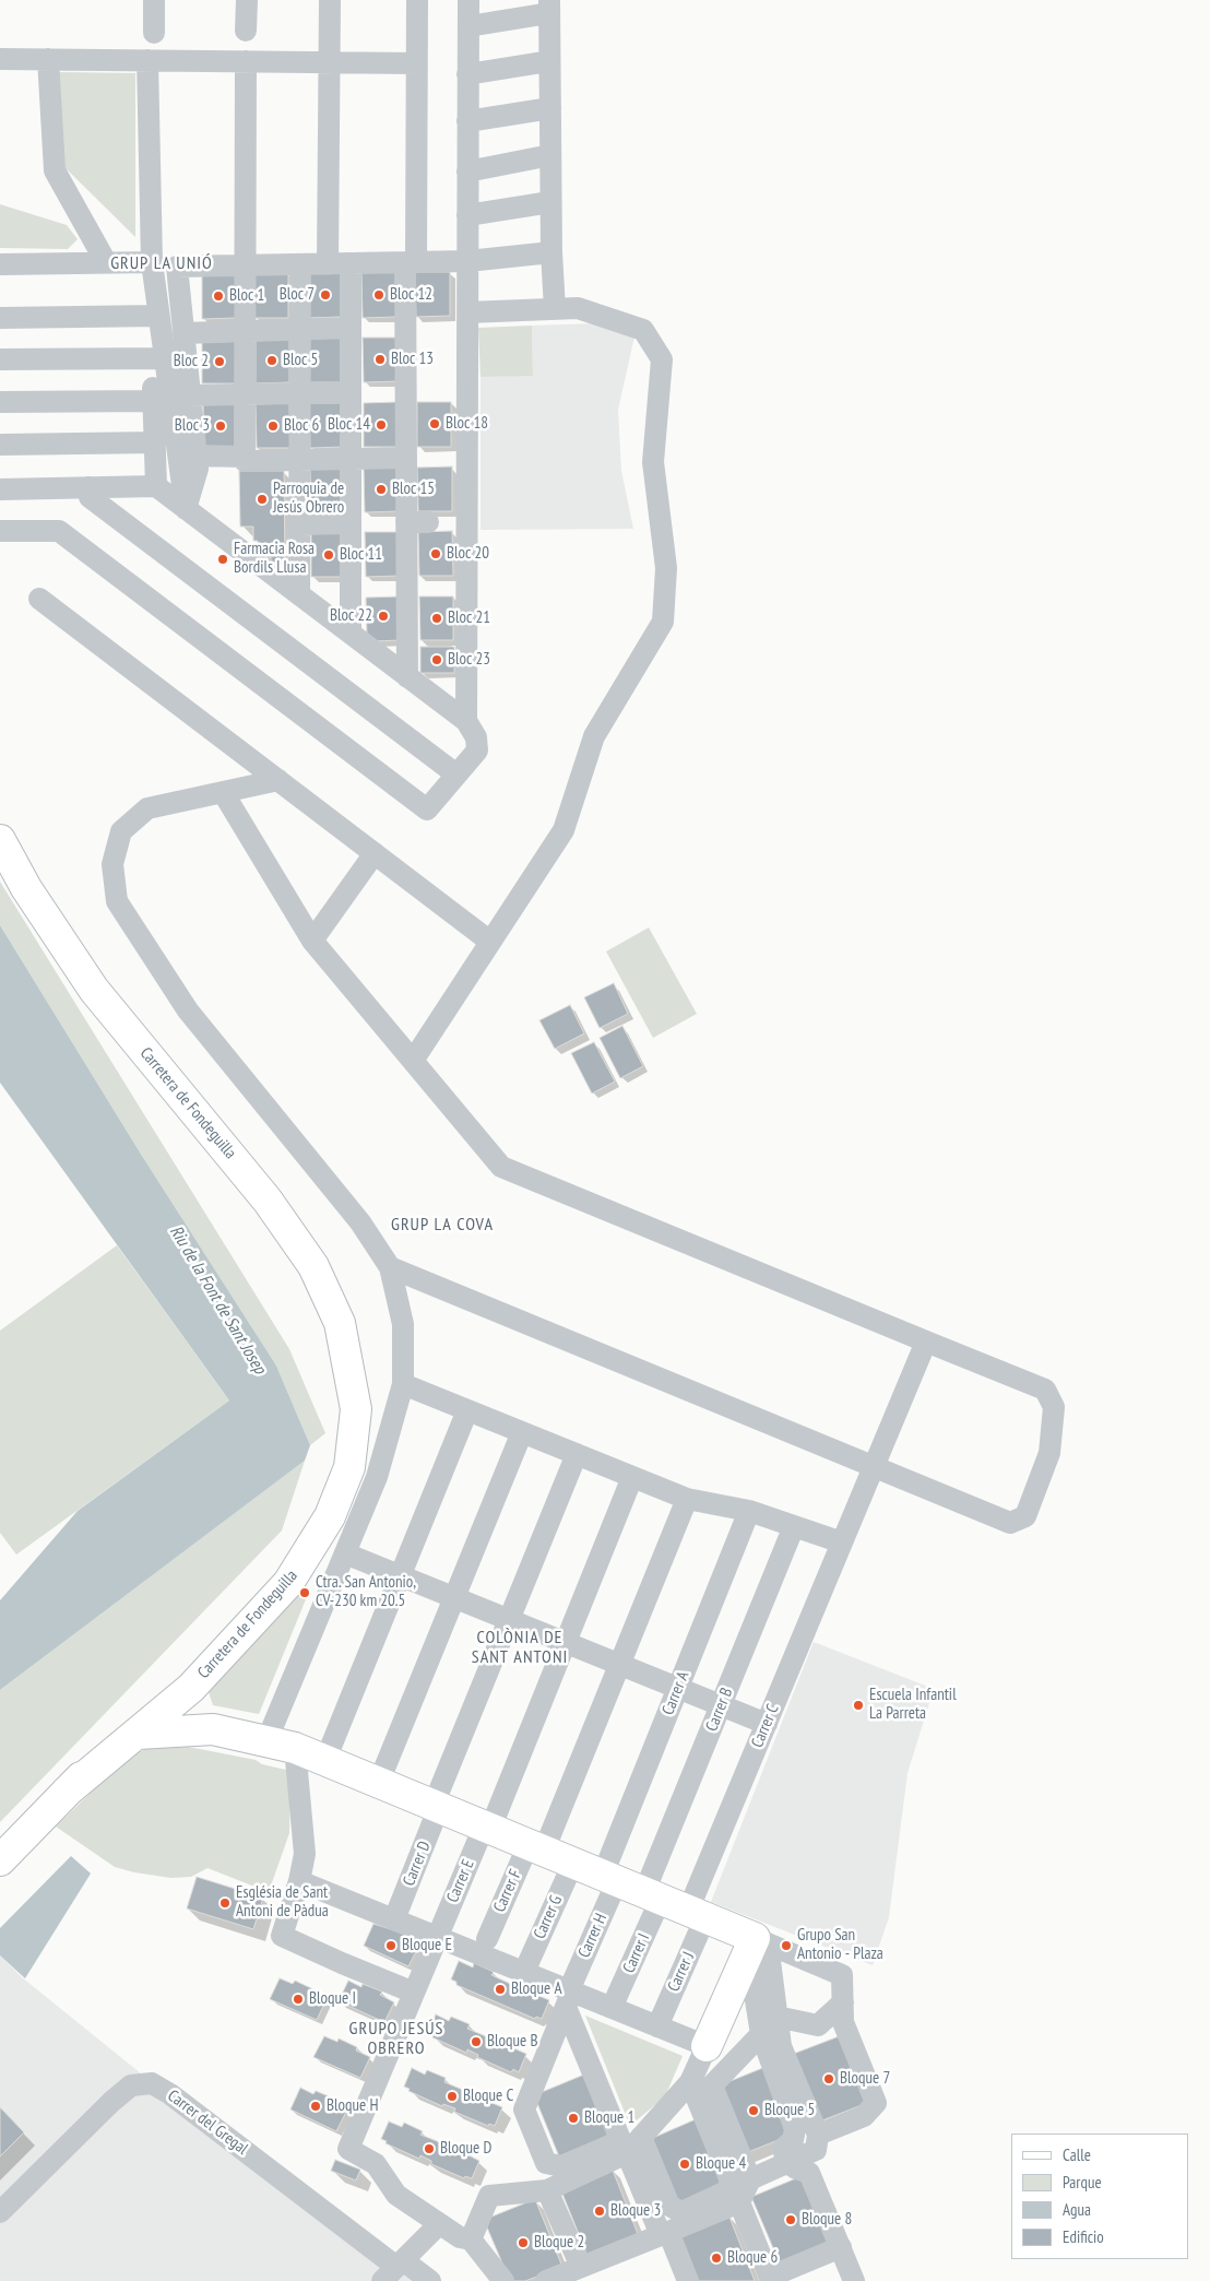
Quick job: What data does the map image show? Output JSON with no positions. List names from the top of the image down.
{
  "streets": {
    "main road": ["Carretera de Fondeguilla"],
    "street": [
      "Carrer A",
      "Carrer B",
      "Carrer C",
      "Carrer D",
      "Carrer E",
      "Carrer F",
      "Carrer G",
      "Carrer H",
      "Carrer I",
      "Carrer J",
      "Carrer del Gregal"
    ]
  },
  "crossings": [
    ["Carrer A", "Carrer H"],
    ["Carrer B", "Carrer I"],
    ["Carrer C", "Carrer J"]
  ],
  "districts": [
    "GRUP LA UNIÓ",
    "GRUP LA COVA",
    "COLÒNIA DE SANT ANTONI",
    "GRUPO JESÚS OBRERO"
  ],
  "water": ["Riu de la Font de Sant Josep"],
  "places": [
    "Bloc 7",
    "Bloc 12",
    "Bloc 1",
    "Bloc 13",
    "Bloc 5",
    "Bloc 2",
    "Bloc 18",
    "Bloc 14",
    "Bloc 3",
    "Bloc 6",
    "Bloc 15",
    "Parroquia de Jesús Obrero",
    "Bloc 20",
    "Bloc 11",
    "Farmacia Rosa Bordils Llusa",
    "Bloc 22",
    "Bloc 21",
    "Bloc 23",
    "Ctra. San Antonio, CV-230 km 20.5",
    "Escuela Infantil La Parreta",
    "Església de Sant Antoni de Pàdua",
    "Bloque E",
    "Grupo San Antonio - Plaza",
    "Bloque A",
    "Bloque I",
    "Bloque B",
    "Bloque 7",
    "Bloque C",
    "Bloque H",
    "Bloque 5",
    "Bloque 1",
    "Bloque D",
    "Bloque 4",
    "Bloque 3",
    "Bloque 8",
    "Bloque 2",
    "Bloque 6"
  ],
  "legend": [
    "Calle",
    "Parque",
    "Agua",
    "Edificio"
  ]
}
